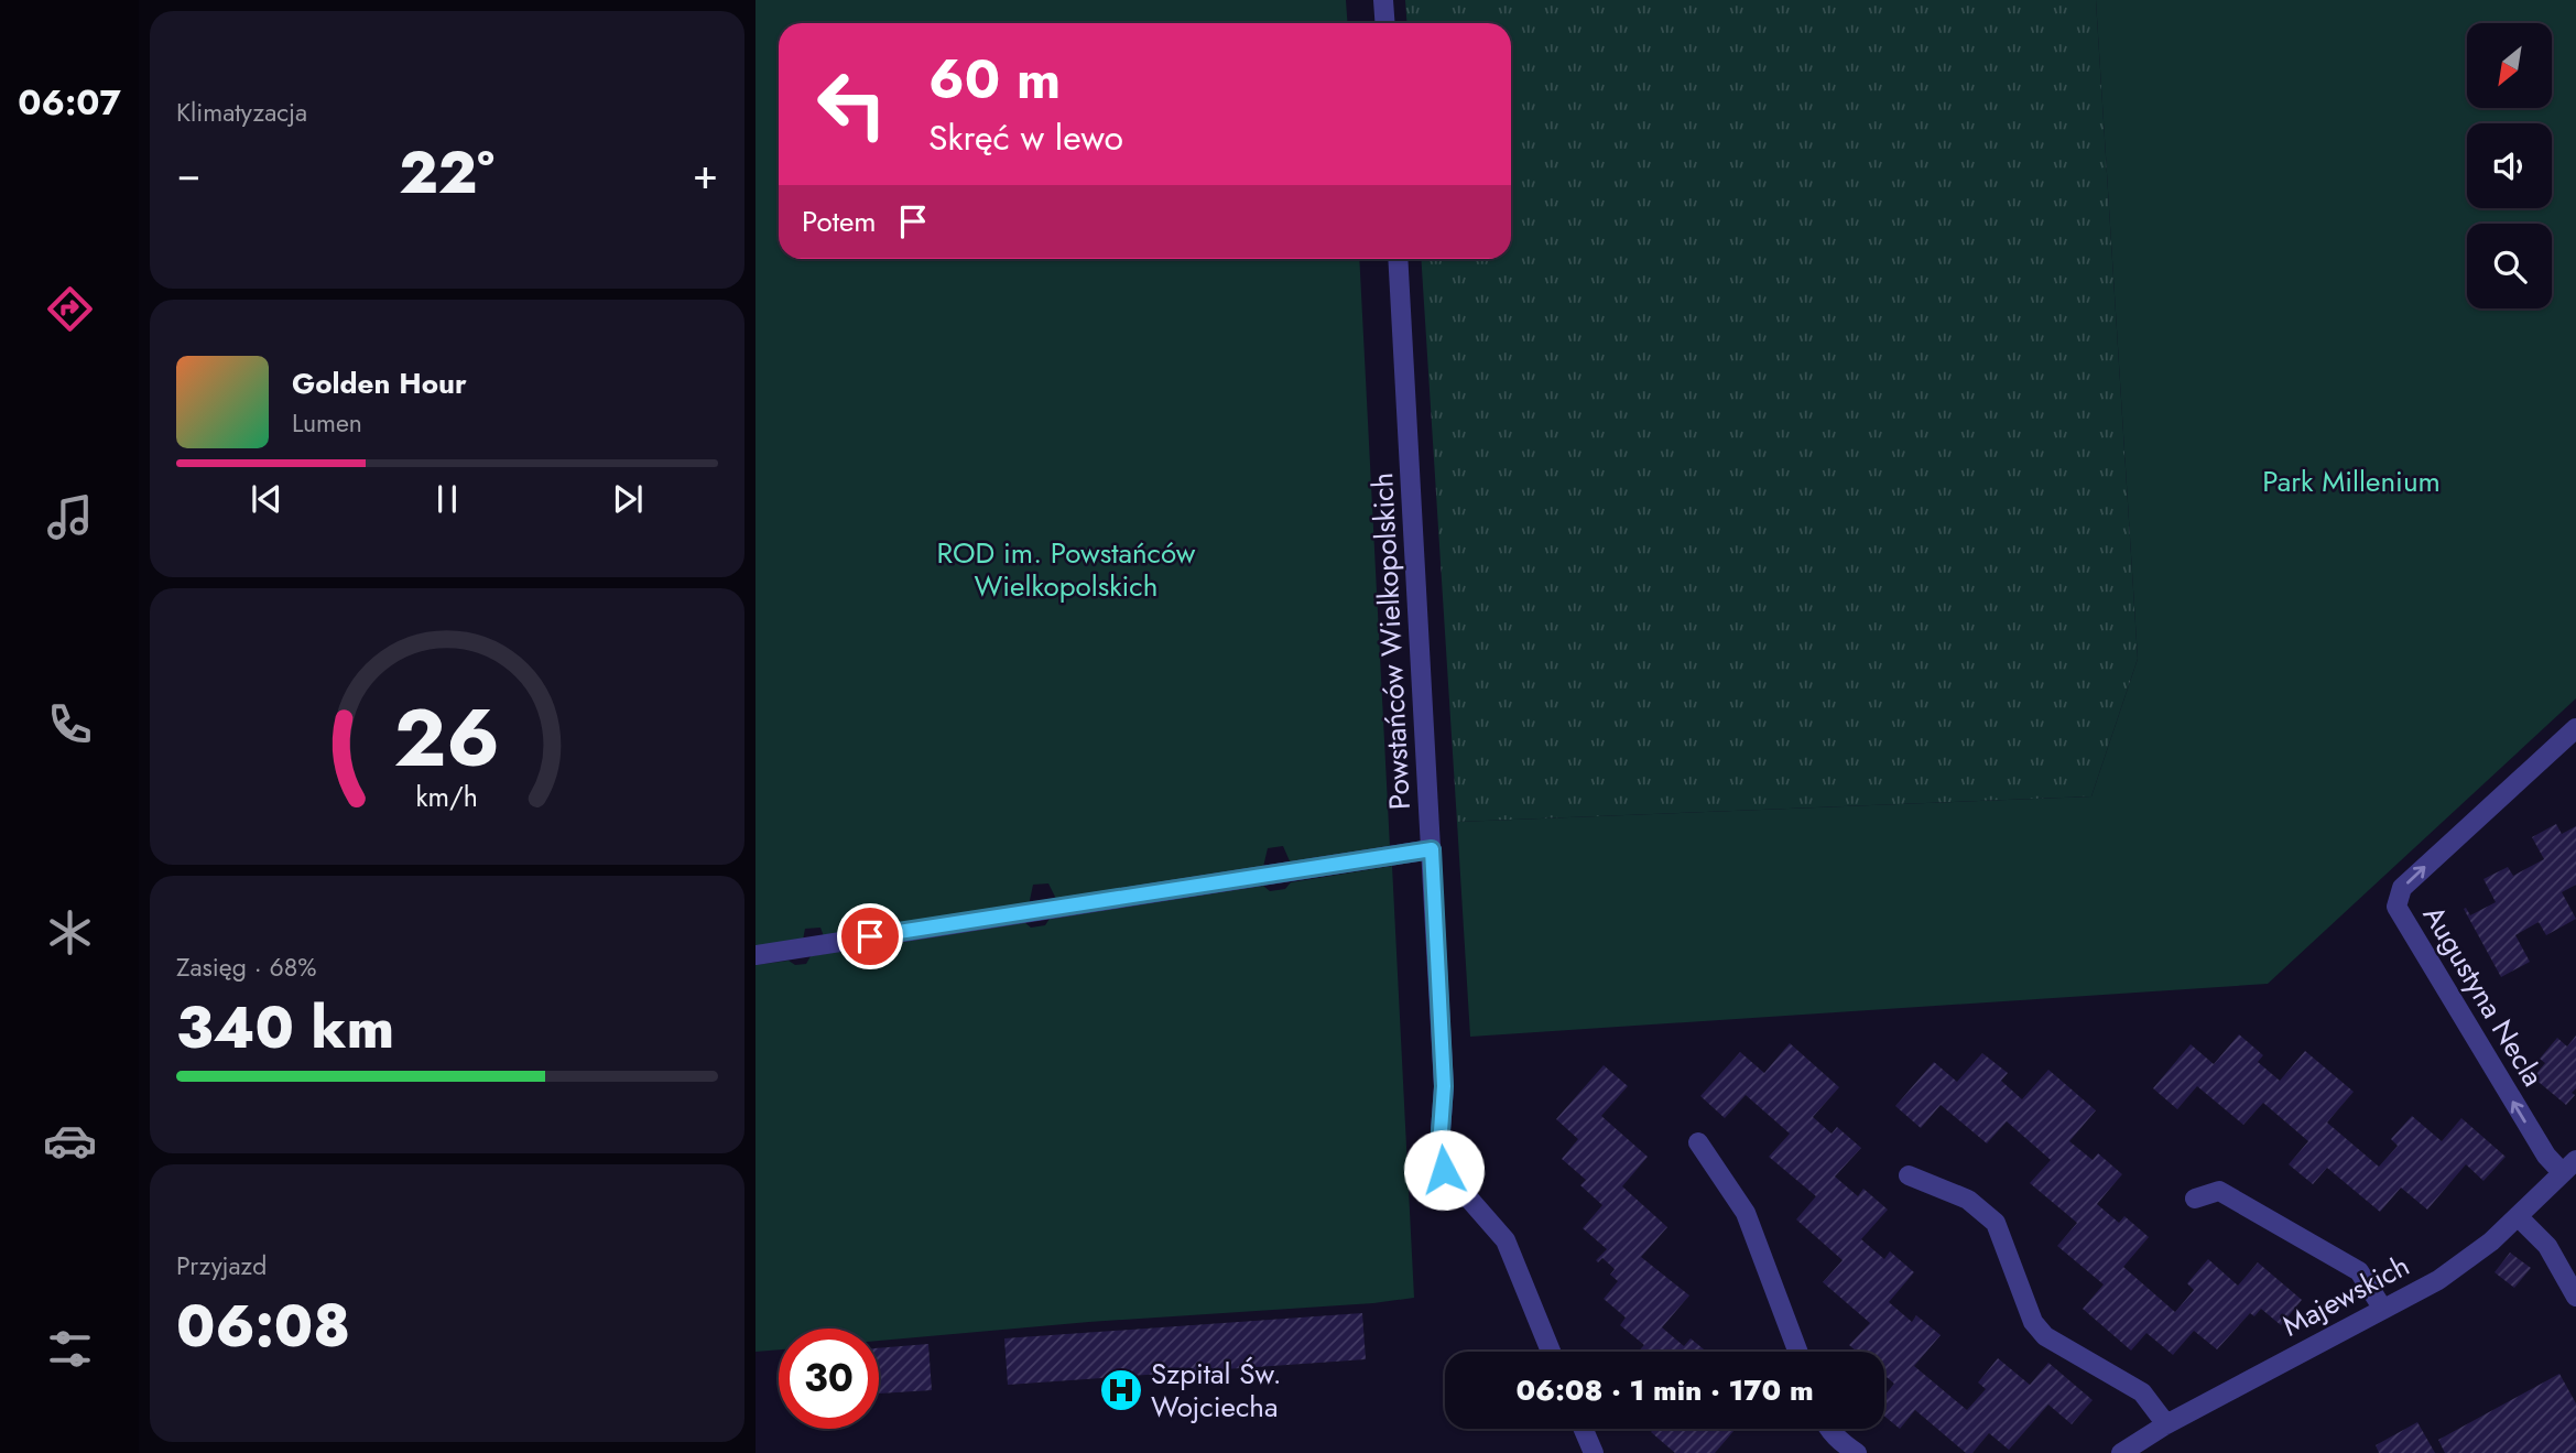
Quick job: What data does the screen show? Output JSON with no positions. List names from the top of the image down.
{
  "streets": {
    "street": ["Powstańców Wielkopolskich", "Augustyna Necla", "Majewskich"]
  },
  "crossings": [
    ["Augustyna Necla", "Majewskich"]
  ],
  "parks": ["Park Millenium", "ROD im. Powstańców Wielkopolskich"],
  "places": {
    "hospital": ["Szpital Św. Wojciecha"]
  },
  "north": "bottom left",
  "page": {
    "tabs": "06:07",
    "tile": [
      "Klimatyzacja",
      ["Zasięg · 68%", "340 km"],
      ["Przyjazd", "06:08"]
    ],
    "turn": ["60 m", "Skręć w lewo"],
    "heat": ["−", "22°", "+"],
    "then": "Potem",
    "song": ["Golden Hour", "Lumen"],
    "limit": "30",
    "trip": "06:08 · 1 min · 170 m",
    "gauge": ["26", "km/h"]
  }
}
